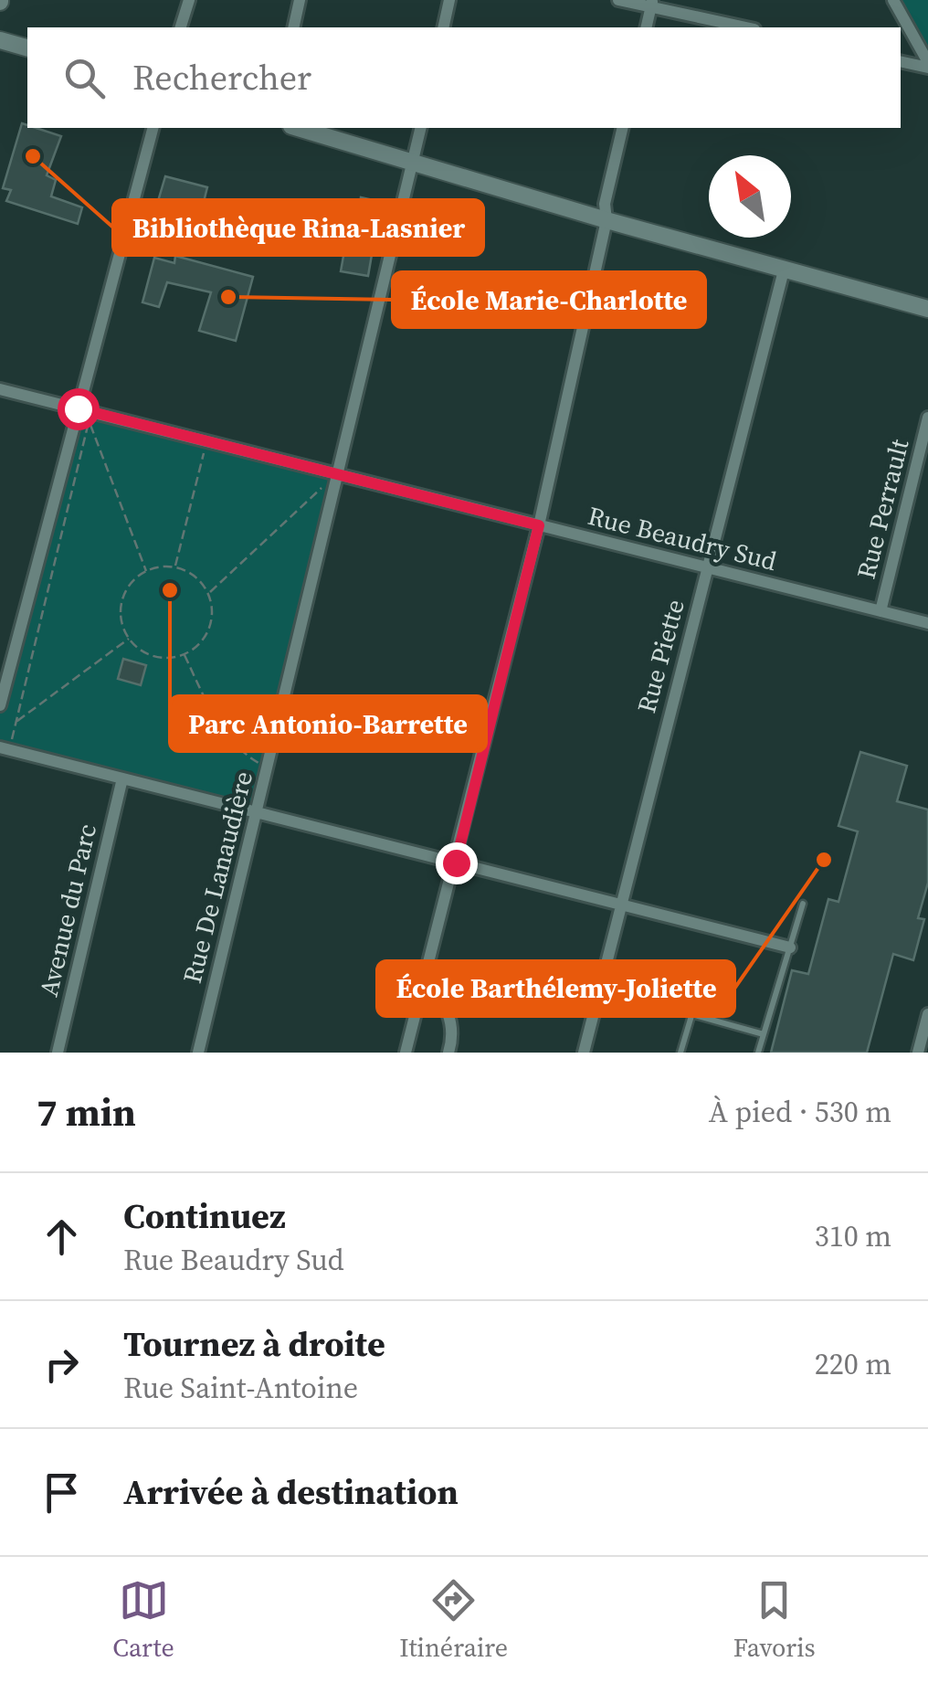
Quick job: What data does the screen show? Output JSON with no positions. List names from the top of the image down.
{
  "streets": {
    "street": [
      "Rue Perrault",
      "Rue Beaudry Sud",
      "Rue Piette",
      "Rue De Lanaudière",
      "Avenue du Parc"
    ]
  },
  "crossings": [
    ["Rue Perrault", "Rue Beaudry Sud"],
    ["Rue Beaudry Sud", "Rue Piette"],
    ["Rue Beaudry Sud", "Rue De Lanaudière"]
  ],
  "places": [
    "Bibliothèque Rina-Lasnier",
    "École Marie-Charlotte",
    "Parc Antonio-Barrette",
    "École Barthélemy-Joliette"
  ],
  "north": "top left",
  "page": {
    "search": "Rechercher",
    "heading": ["7 min", "À pied · 530 m"],
    "list": [
      ["Continuez", "Rue Beaudry Sud", "310 m"],
      ["Tournez à droite", "Rue Saint-Antoine", "220 m"],
      "Arrivée à destination"
    ],
    "nav": ["Carte", "Itinéraire", "Favoris"]
  }
}
